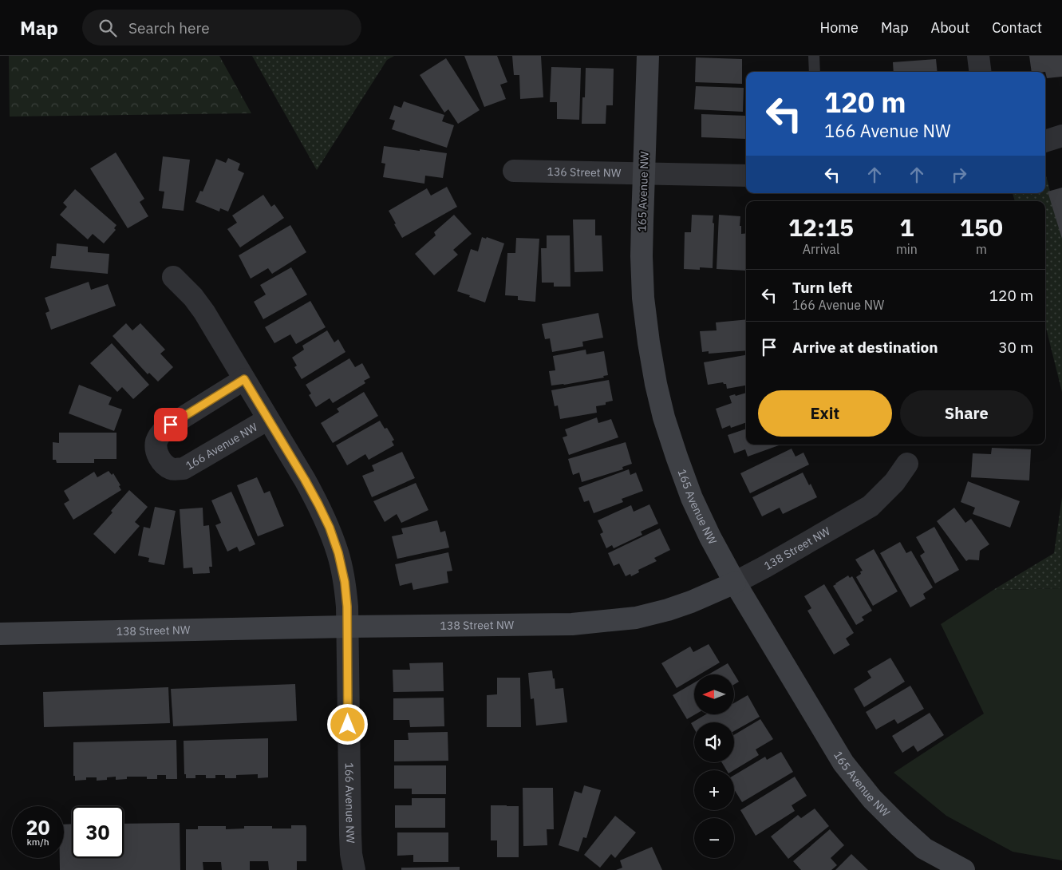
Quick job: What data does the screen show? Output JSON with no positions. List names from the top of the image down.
{
  "streets": {
    "street": [
      "136 Street NW",
      "165 Avenue NW",
      "166 Avenue NW",
      "138 Street NW"
    ]
  },
  "crossings": [
    ["136 Street NW", "165 Avenue NW"],
    ["165 Avenue NW", "138 Street NW"],
    ["166 Avenue NW", "138 Street NW"]
  ],
  "north": "left",
  "page": {
    "header": "Map",
    "search": "Search here",
    "nav": [
      "Home",
      "Map",
      "About",
      "Contact"
    ],
    "turn": ["120 m", "166 Avenue NW"],
    "eta": [
      "12:15",
      "Arrival",
      "1",
      "min",
      "150",
      "m"
    ],
    "list": [
      {
        "name": "Turn left",
        "note": "166 Avenue NW",
        "value": "120 m"
      },
      {
        "name": "Arrive at destination",
        "value": "30 m"
      }
    ],
    "buttons": ["Exit", "Share"],
    "map_buttons": ["+", "−"],
    "speed": "20 km/h",
    "limit": "30"
  }
}
